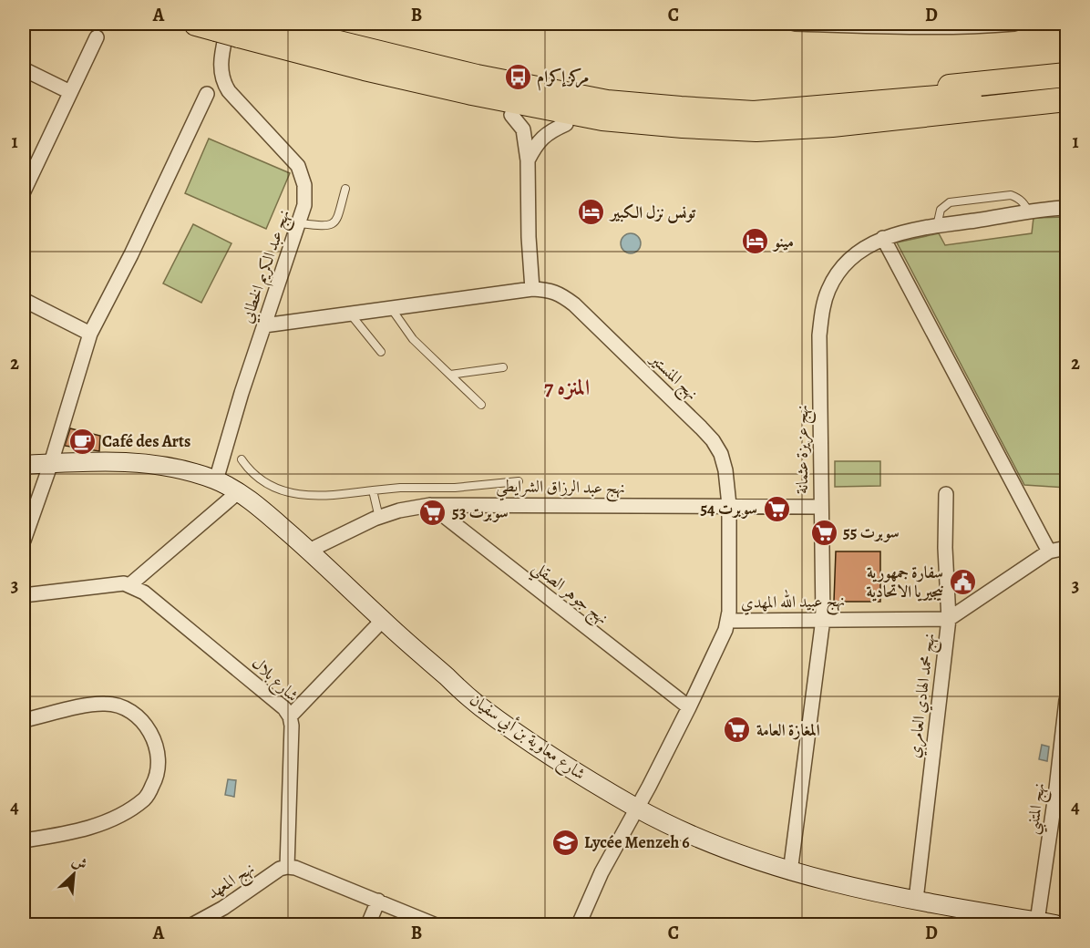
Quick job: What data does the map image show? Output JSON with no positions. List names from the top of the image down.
{
  "streets": {
    "main road": ["شارع معاوية بن أبي سفيان"],
    "street": [
      "نهج عبد الكريم الخطابي",
      "نهج المنستير",
      "نهج عزيزة عثمانة",
      "نهج عبد الرزاق الشرايطي",
      "نهج جوهر الصقلي",
      "نهج عبيد الله المهدي",
      "شارع بلال",
      "نهج محمد الهادي العامري",
      "نهج المتنبي",
      "نهج المعهد"
    ]
  },
  "crossings": [
    ["نهج عبد الكريم الخطابي", "نهج المنستير"],
    ["نهج عبد الكريم الخطابي", "شارع معاوية بن أبي سفيان"],
    ["نهج المنستير", "نهج عبد الرزاق الشرايطي"],
    ["نهج المنستير", "نهج جوهر الصقلي"],
    ["نهج المنستير", "نهج عبيد الله المهدي"],
    ["نهج المنستير", "شارع معاوية بن أبي سفيان"],
    ["نهج عزيزة عثمانة", "نهج عبد الرزاق الشرايطي"],
    ["نهج عزيزة عثمانة", "نهج عبيد الله المهدي"],
    ["نهج عزيزة عثمانة", "شارع معاوية بن أبي سفيان"],
    ["نهج عبد الرزاق الشرايطي", "نهج جوهر الصقلي"],
    ["نهج عبد الرزاق الشرايطي", "شارع معاوية بن أبي سفيان"],
    ["نهج عبيد الله المهدي", "نهج محمد الهادي العامري"],
    ["شارع بلال", "نهج المعهد"],
    ["نهج محمد الهادي العامري", "شارع معاوية بن أبي سفيان"],
    ["شارع معاوية بن أبي سفيان", "نهج المتنبي"]
  ],
  "districts": ["المنزه 7"],
  "places": {
    "bus stop": ["مركز إكرام"],
    "hotel": ["تونس نزل الكبير", "مينو"],
    "cafe": ["Café des Arts"],
    "supermarket": [
      "سوبرت 54",
      "سوبرت 53",
      "سوبرت 55",
      "المغازة العامة"
    ],
    "public building": ["سفارة جمهورية نيجيريا الاتحادية"],
    "school or university": ["Lycée Menzeh 6"]
  },
  "north": "top right",
  "grid": {
    "columns": [
      "A",
      "B",
      "C",
      "D"
    ],
    "rows": [
      "1",
      "2",
      "3",
      "4"
    ]
  }
}
